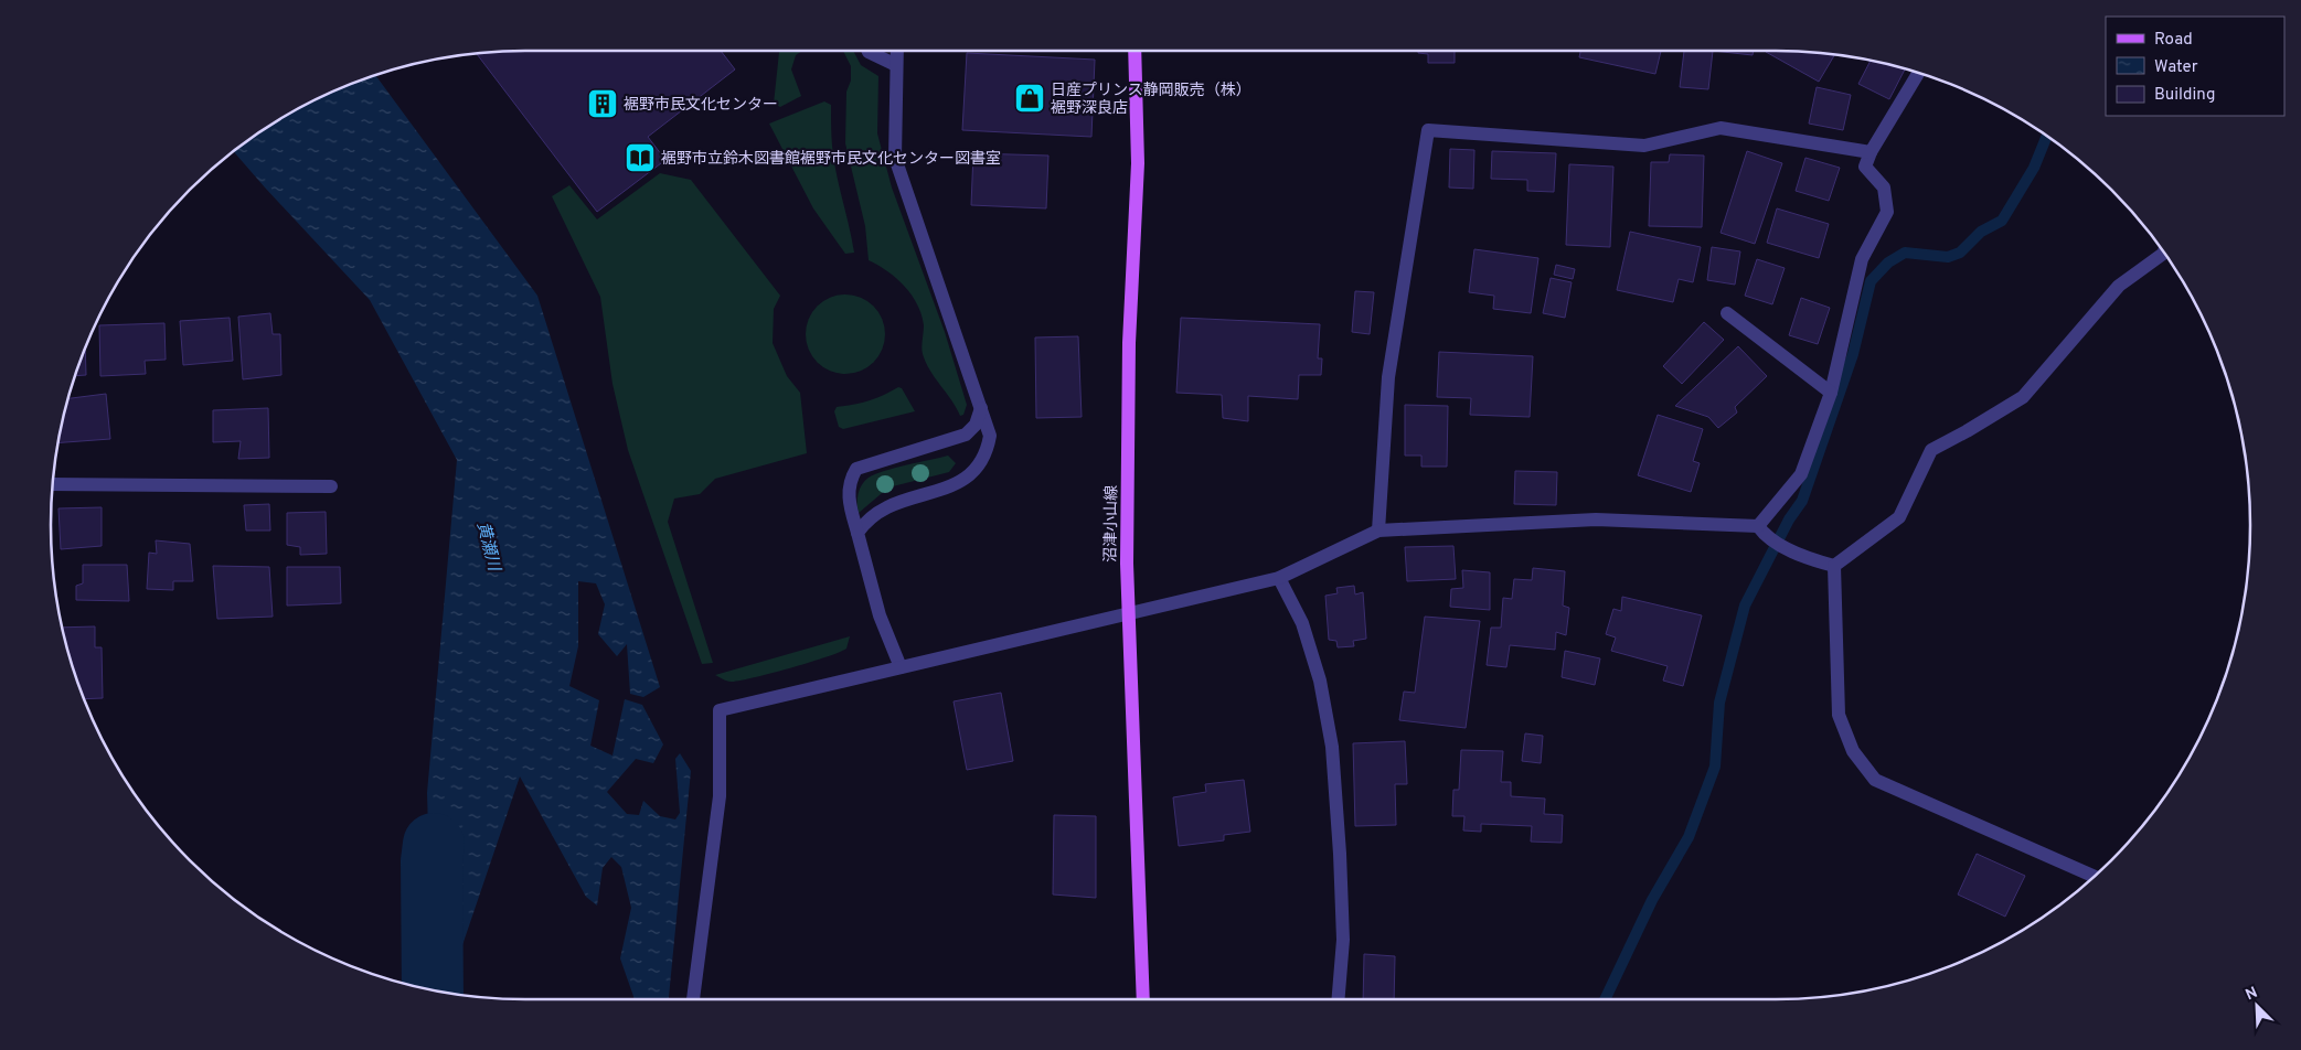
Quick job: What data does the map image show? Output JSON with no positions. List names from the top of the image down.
{
  "streets": {
    "main road": ["沼津小山線"]
  },
  "water": ["黄瀬川"],
  "places": {
    "shop": ["日産プリンス静岡販売（株） 裾野深良店"],
    "building": ["裾野市民文化センター"],
    "library": ["裾野市立鈴木図書館裾野市民文化センター図書室"]
  },
  "legend": ["Road", "Water", "Building"],
  "north": "top left"
}
